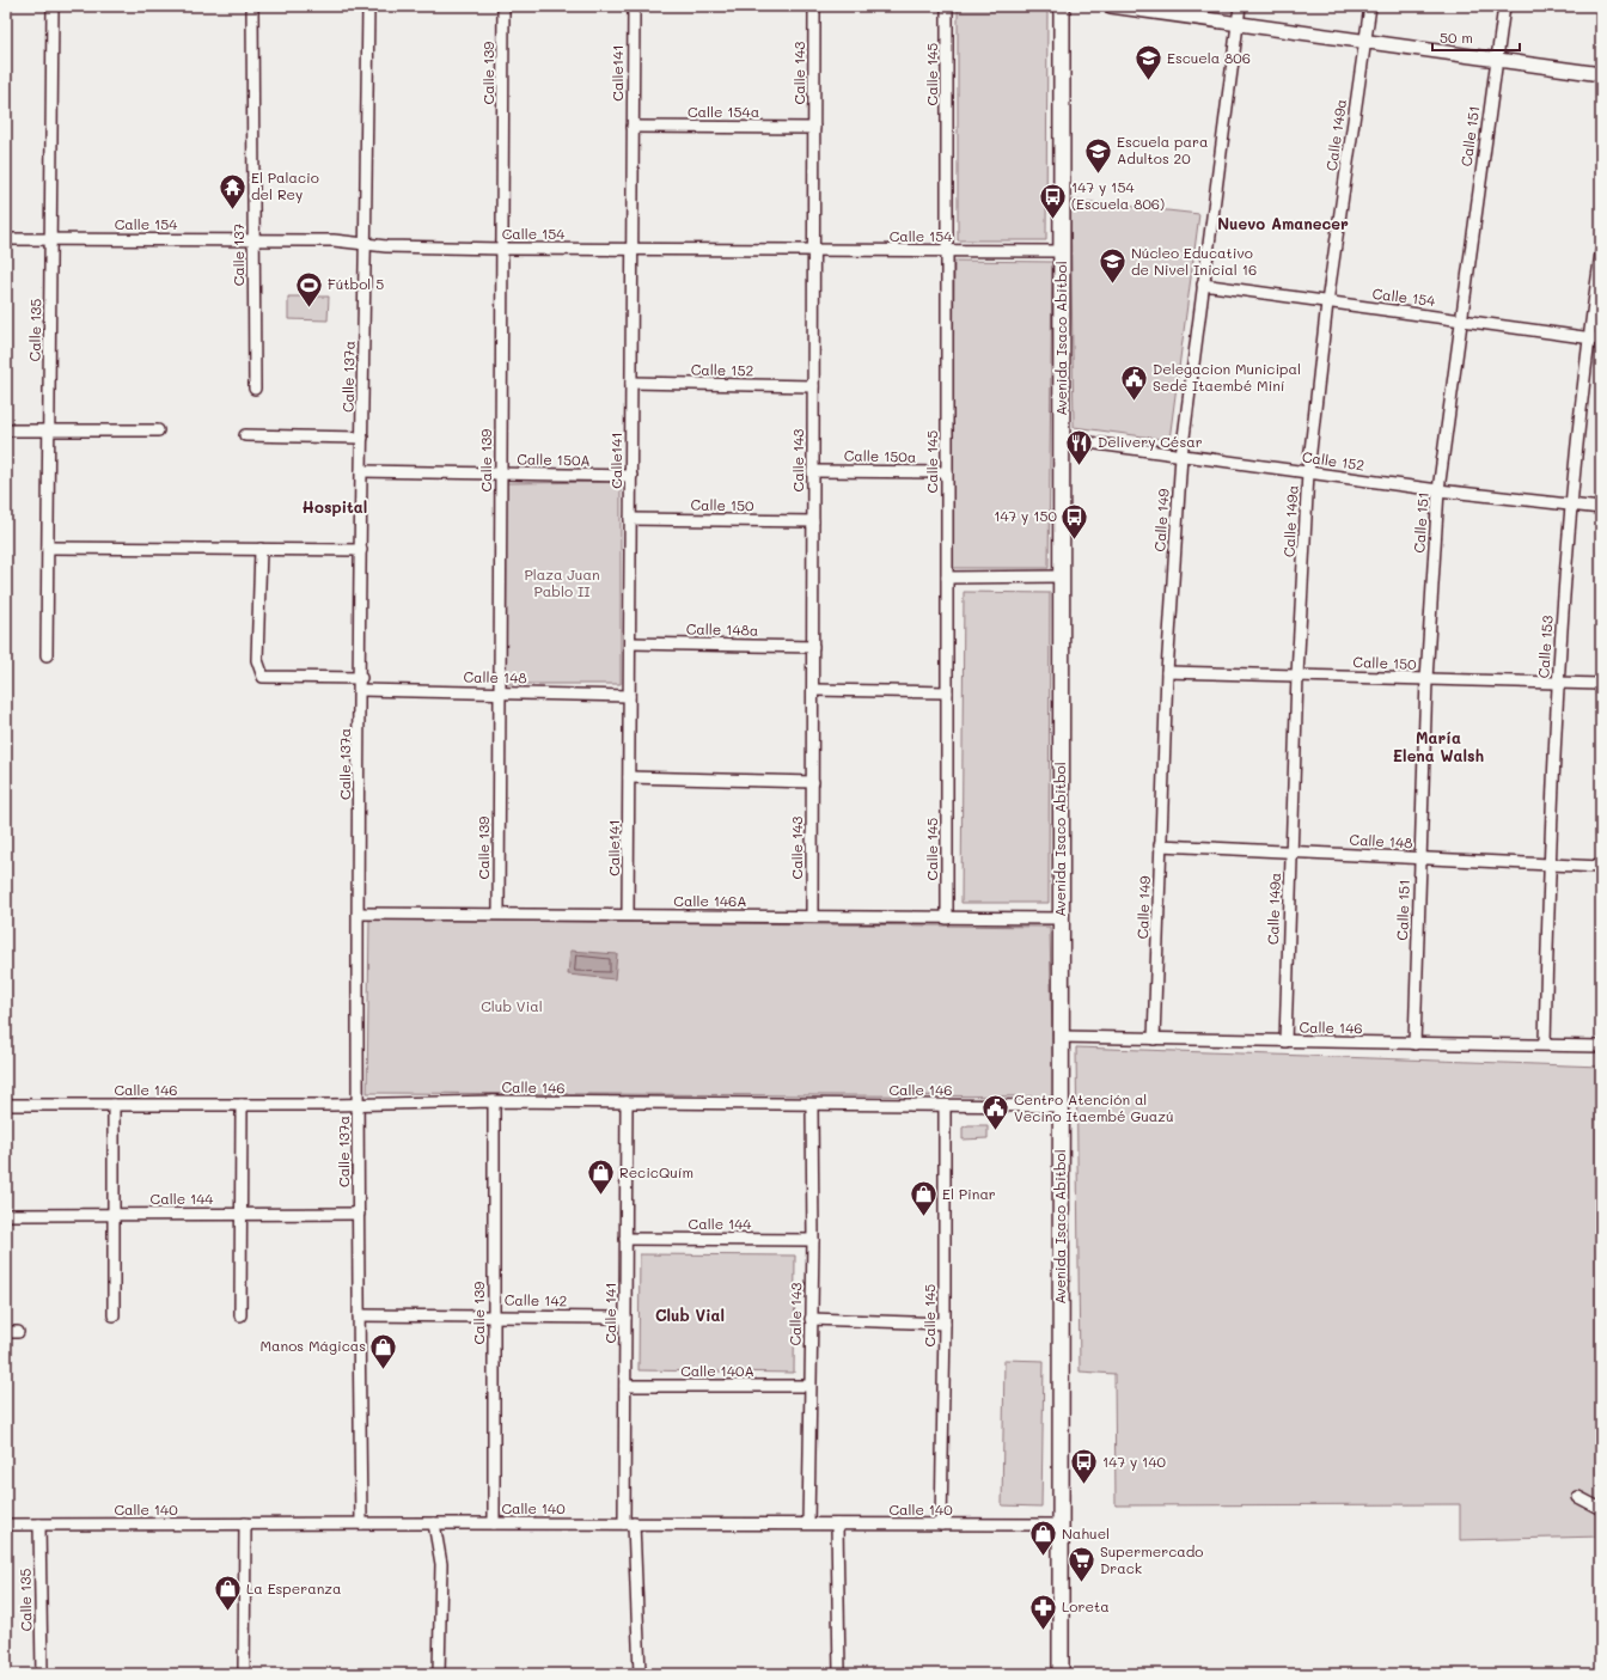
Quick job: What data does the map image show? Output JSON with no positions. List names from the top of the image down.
{
  "streets": {
    "main road": ["Avenida Isaco Abitbol"],
    "street": [
      "Calle 139",
      "Calle141",
      "Calle 143",
      "Calle 145",
      "Calle 154a",
      "Calle 149a",
      "Calle 151",
      "Calle 154",
      "Calle 137",
      "Calle 135",
      "Calle 152",
      "Calle 137a",
      "Calle 150a",
      "Calle 150A",
      "Calle 150",
      "Calle 149",
      "Calle 148a",
      "Calle 153",
      "Calle 148",
      "Calle 146A",
      "Calle 146",
      "Calle 144",
      "Calle 142",
      "Calle 141",
      "Calle 140A",
      "Calle 140"
    ]
  },
  "crossings": [
    ["Calle 139", "Calle 154"],
    ["Calle 139", "Calle 150A"],
    ["Calle 139", "Calle 148"],
    ["Calle 139", "Calle 146A"],
    ["Calle 139", "Calle 146"],
    ["Calle 139", "Calle 142"],
    ["Calle 139", "Calle 140"],
    ["Calle141", "Calle 154a"],
    ["Calle141", "Calle 154"],
    ["Calle141", "Calle 152"],
    ["Calle141", "Calle 150A"],
    ["Calle141", "Calle 150"],
    ["Calle141", "Calle 148a"],
    ["Calle141", "Calle 148"],
    ["Calle141", "Calle 146A"],
    ["Calle 143", "Calle 154a"],
    ["Calle 143", "Calle 154"],
    ["Calle 143", "Calle 152"],
    ["Calle 143", "Calle 150a"],
    ["Calle 143", "Calle 150"],
    ["Calle 143", "Calle 148a"],
    ["Calle 143", "Calle 146A"],
    ["Calle 143", "Calle 146"],
    ["Calle 143", "Calle 144"],
    ["Calle 143", "Calle 140A"],
    ["Calle 143", "Calle 140"],
    ["Calle 145", "Calle 154"],
    ["Calle 145", "Calle 150a"],
    ["Calle 145", "Calle 146A"],
    ["Calle 145", "Calle 146"],
    ["Calle 145", "Calle 140"],
    ["Calle 149a", "Calle 154"],
    ["Calle 149a", "Calle 152"],
    ["Calle 149a", "Calle 150"],
    ["Calle 149a", "Calle 148"],
    ["Calle 149a", "Calle 146"],
    ["Calle 151", "Calle 154"],
    ["Calle 151", "Calle 152"],
    ["Calle 151", "Calle 150"],
    ["Calle 151", "Calle 148"],
    ["Calle 151", "Calle 146"],
    ["Calle 154", "Calle 137"],
    ["Calle 154", "Calle 135"],
    ["Calle 154", "Avenida Isaco Abitbol"],
    ["Calle 154", "Calle 137a"],
    ["Calle 154", "Calle 149"],
    ["Calle 154", "Calle 153"],
    ["Calle 135", "Calle 140"],
    ["Avenida Isaco Abitbol", "Calle 152"],
    ["Avenida Isaco Abitbol", "Calle 146A"],
    ["Avenida Isaco Abitbol", "Calle 146"],
    ["Avenida Isaco Abitbol", "Calle 140"],
    ["Calle 152", "Calle 149"],
    ["Calle 152", "Calle 153"],
    ["Calle 137a", "Calle 150A"],
    ["Calle 137a", "Calle 148"],
    ["Calle 137a", "Calle 146A"],
    ["Calle 137a", "Calle 146"],
    ["Calle 137a", "Calle 144"],
    ["Calle 137a", "Calle 142"],
    ["Calle 137a", "Calle 140"],
    ["Calle 150", "Calle 149"],
    ["Calle 150", "Calle 153"],
    ["Calle 149", "Calle 148"],
    ["Calle 149", "Calle 146"],
    ["Calle 153", "Calle 148"],
    ["Calle 153", "Calle 146"],
    ["Calle 146", "Calle 141"],
    ["Calle 144", "Calle 141"],
    ["Calle 142", "Calle 141"],
    ["Calle 141", "Calle 140A"],
    ["Calle 141", "Calle 140"]
  ],
  "districts": [
    "Nuevo Amanecer",
    "Hospital",
    "María Elena Walsh",
    "Club Vial"
  ],
  "parks": ["Plaza Juan Pablo II", "Club Vial"],
  "places": {
    "school or university": ["Escuela 806", "Escuela para Adultos 20", "Núcleo Educativo de Nivel Inicial 16"],
    "temple": ["El Palacio del Rey"],
    "bus stop": ["147 y 154 (Escuela 806)", "147 y 150", "147 y 140"],
    "sports": ["Fútbol 5"],
    "public building": ["Delegacion Municipal Sede Itaembé Miní", "Centro Atención al Vecino Itaembé Guazú"],
    "restaurant": ["Delivery César"],
    "shop": [
      "RecicQuím",
      "El Pinar",
      "Manos Mágicas",
      "Nahuel",
      "La Esperanza"
    ],
    "supermarket": ["Supermercado Drack"],
    "pharmacy": ["Loreta"]
  },
  "scale_bar": "50 m"
}
